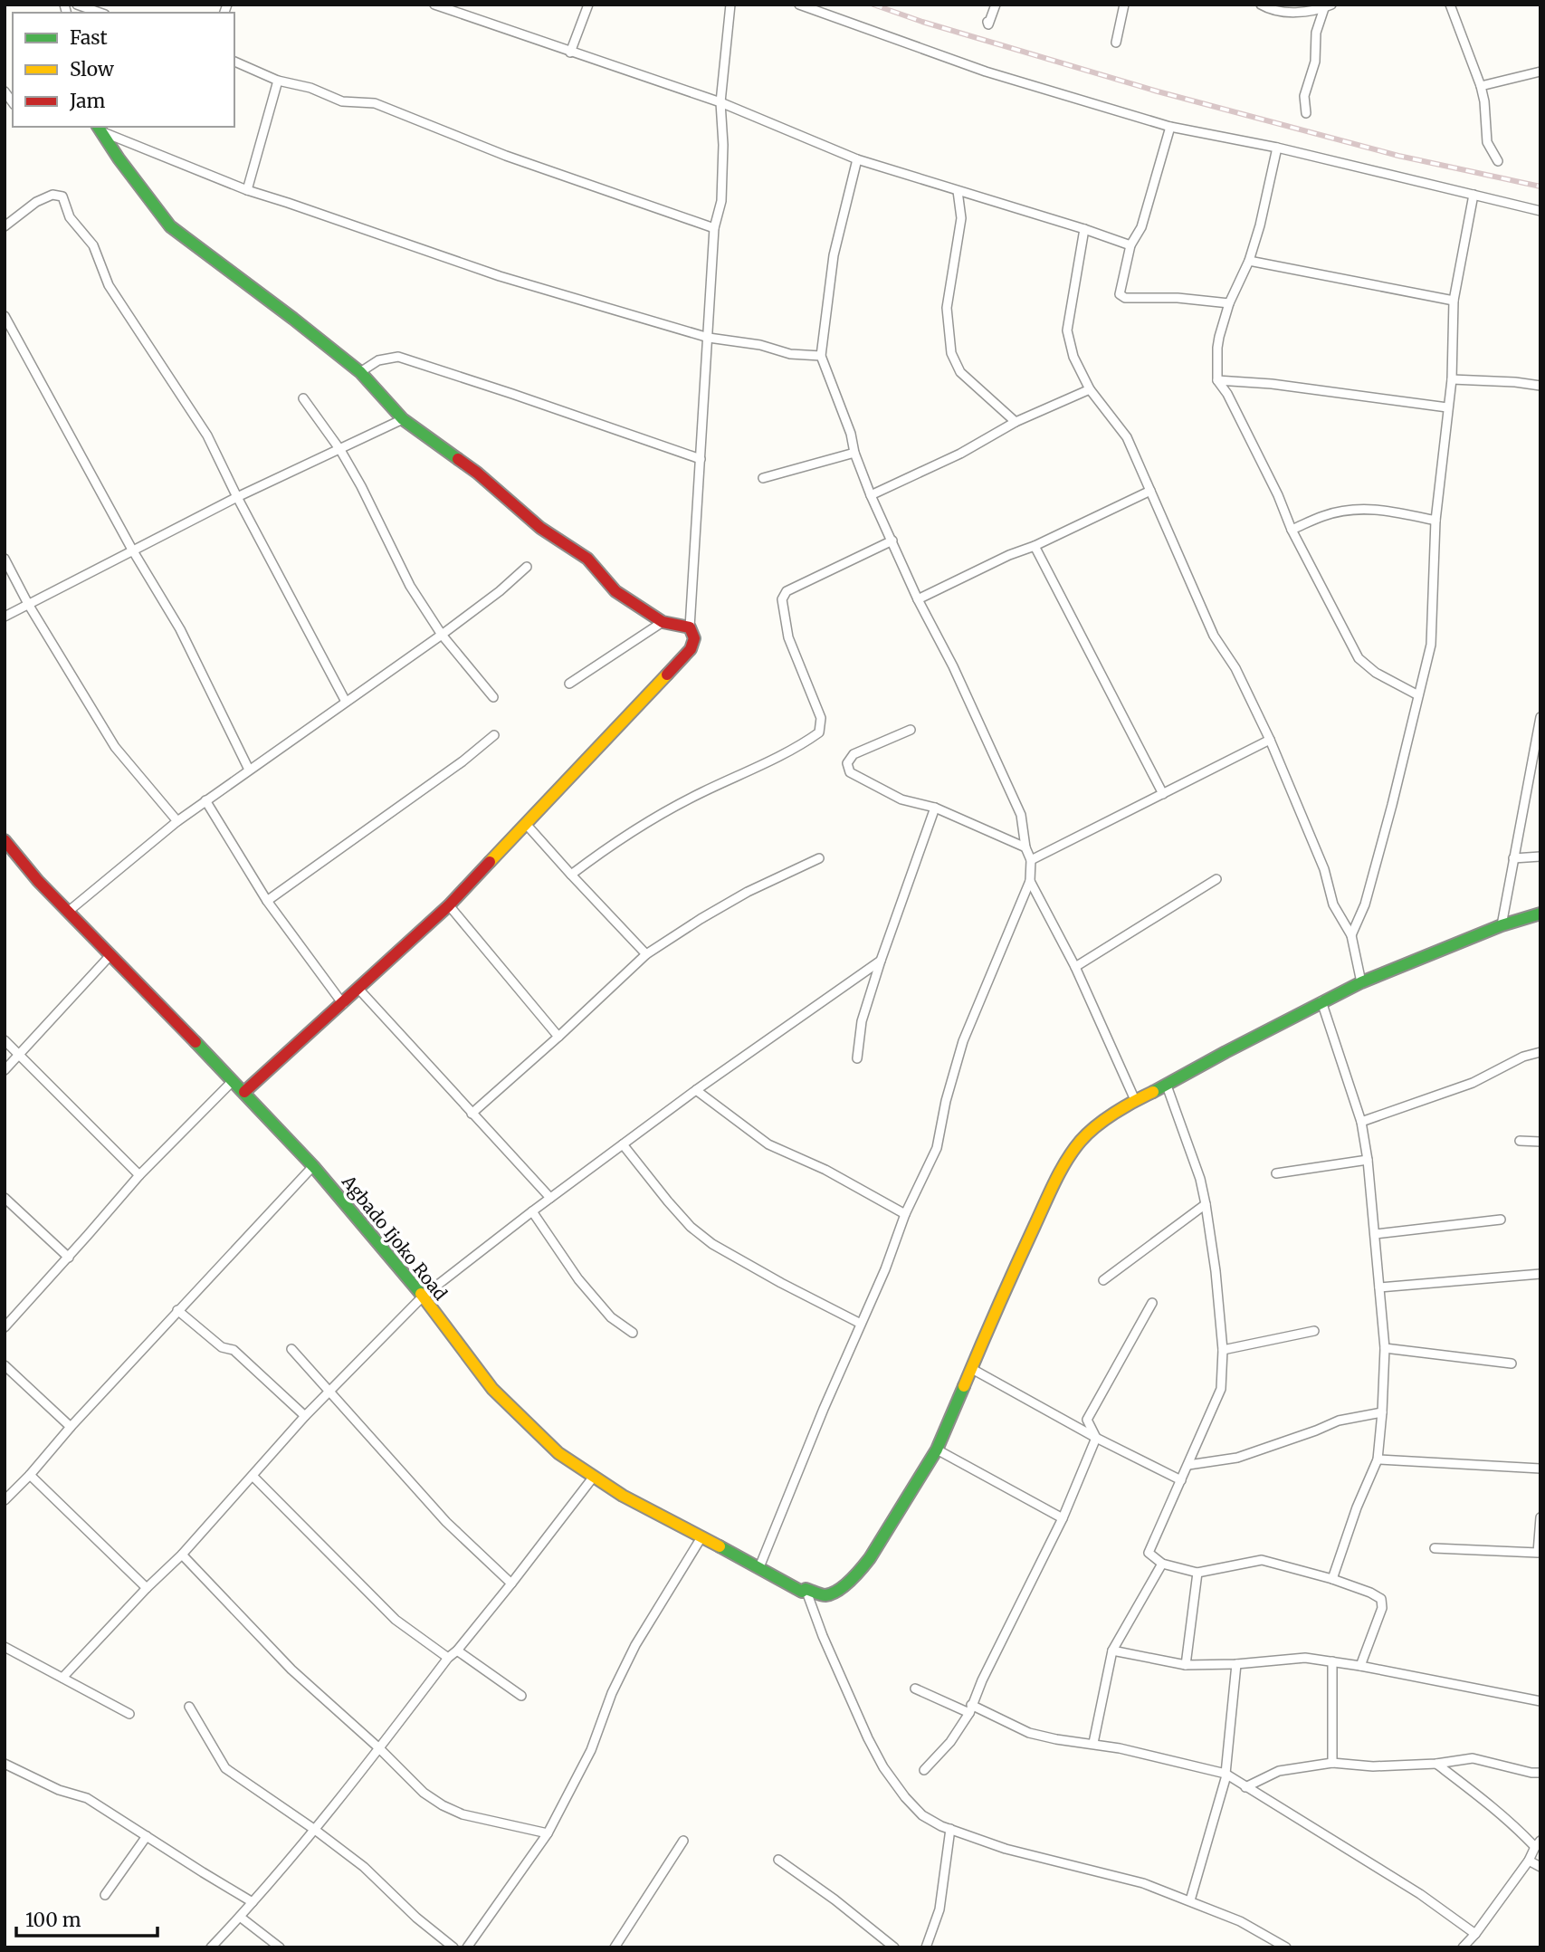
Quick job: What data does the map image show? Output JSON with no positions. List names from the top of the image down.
{
  "streets": {
    "street": ["Agbado Ijoko Road"]
  },
  "legend": ["Fast", "Slow", "Jam"],
  "scale_bar": "100 m"
}
